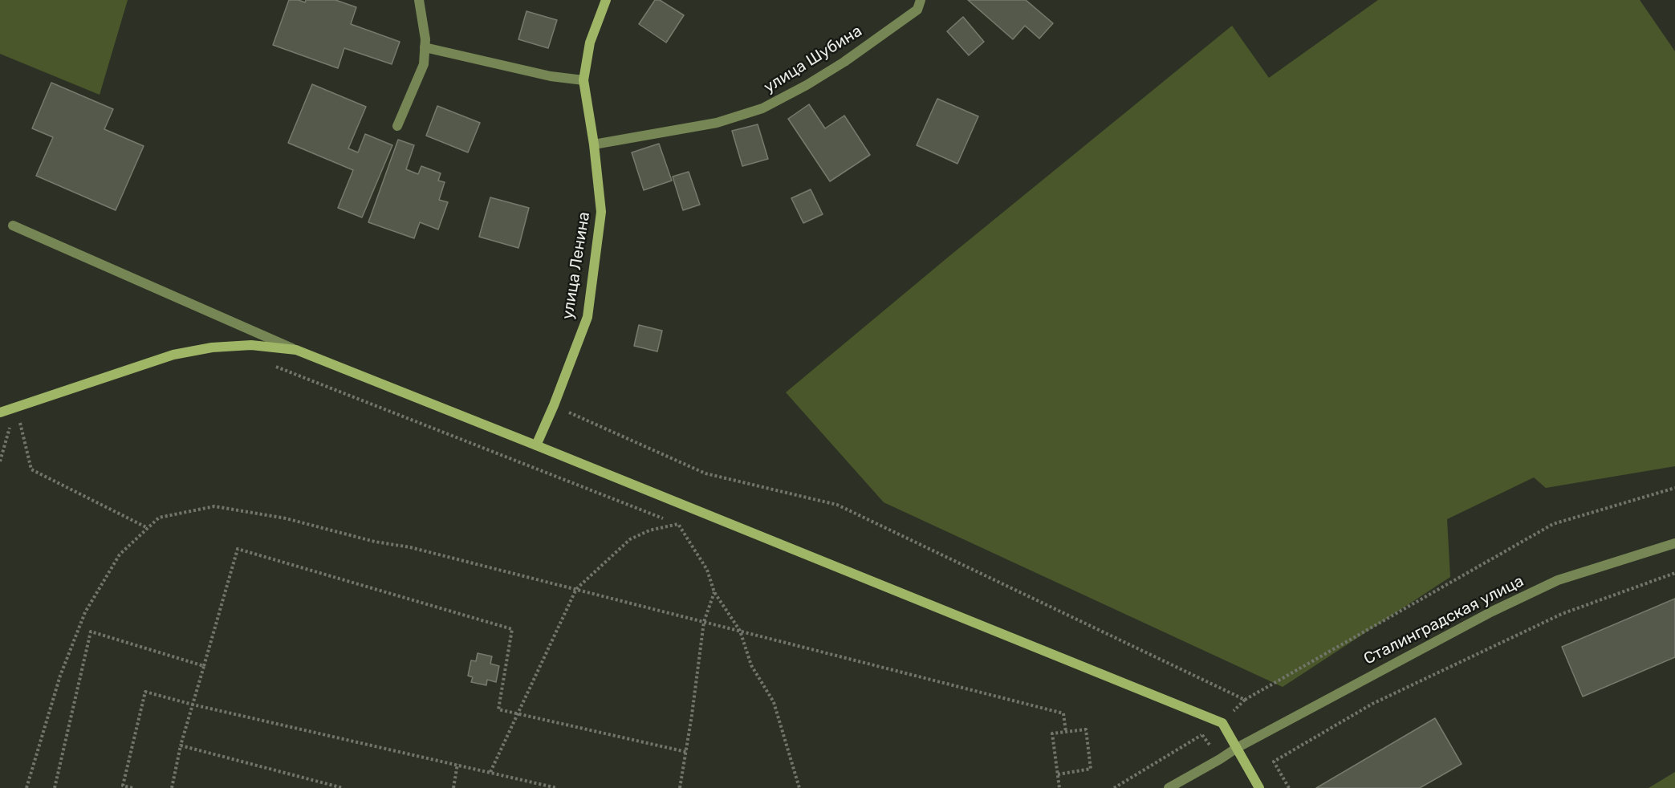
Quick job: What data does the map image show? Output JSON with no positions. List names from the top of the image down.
{
  "streets": {
    "street": ["улица Шубина", "улица Ленина", "Сталинградская улица"]
  },
  "crossings": [
    ["улица Шубина", "улица Ленина"]
  ]
}
